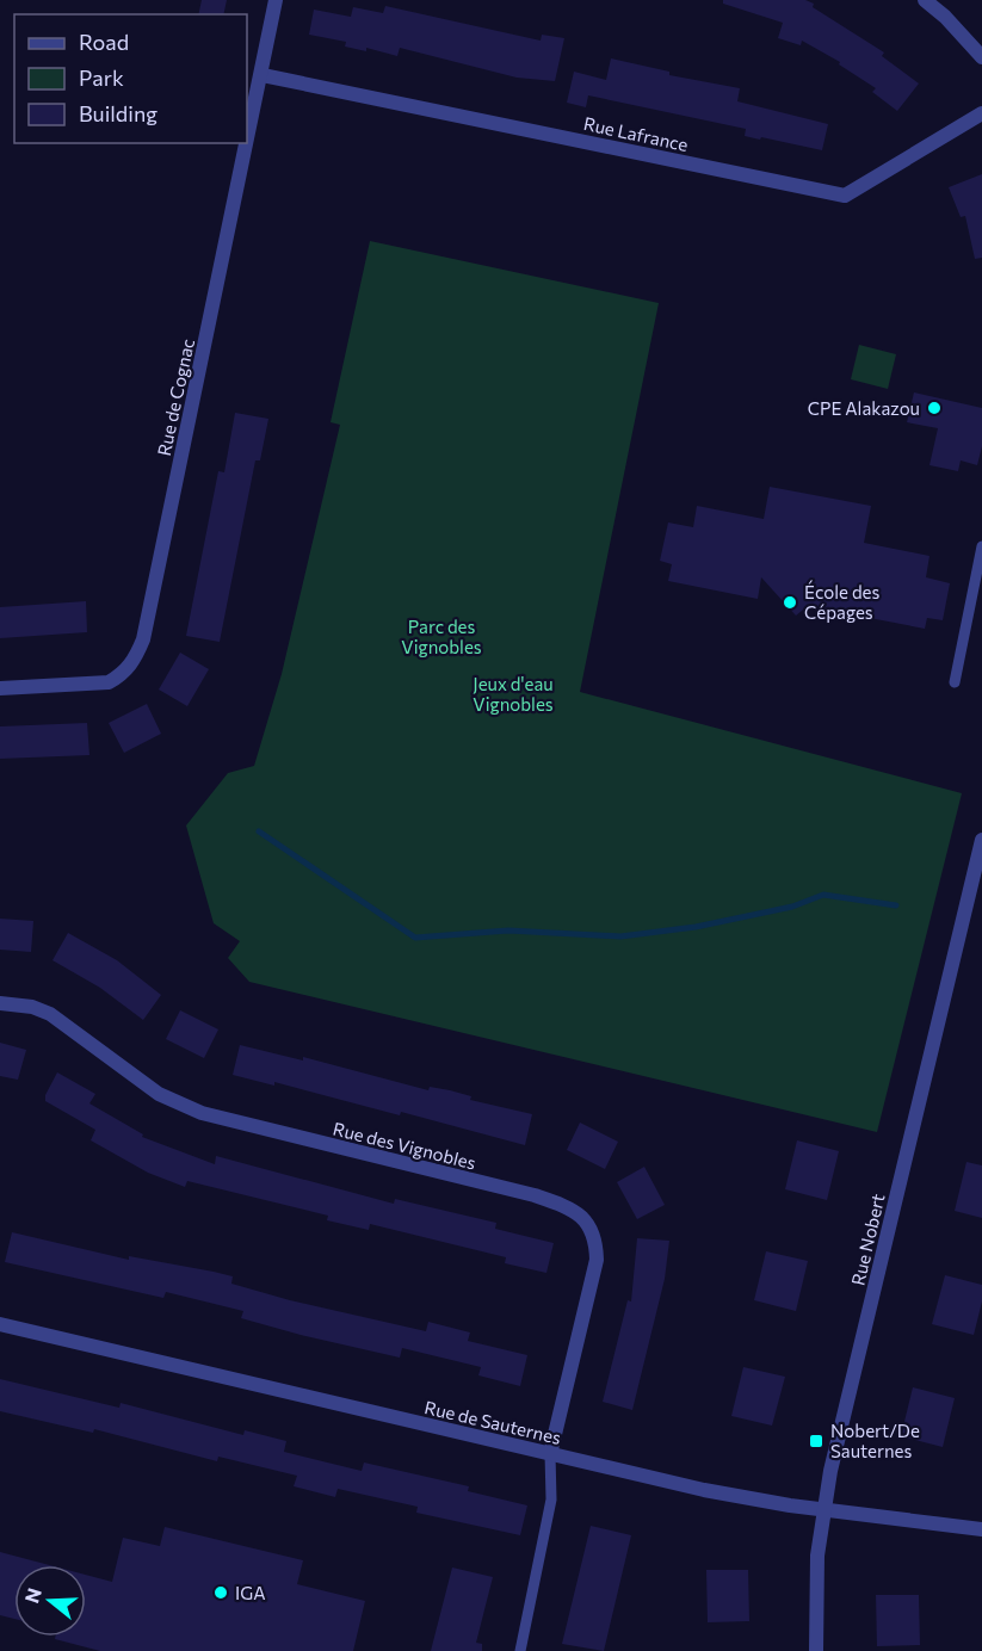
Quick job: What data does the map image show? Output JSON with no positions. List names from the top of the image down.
{
  "streets": {
    "street": [
      "Rue Lafrance",
      "Rue de Cognac",
      "Rue des Vignobles",
      "Rue Nobert",
      "Rue de Sauternes"
    ]
  },
  "crossings": [
    ["Rue Lafrance", "Rue de Cognac"],
    ["Rue des Vignobles", "Rue de Sauternes"],
    ["Rue Nobert", "Rue de Sauternes"]
  ],
  "parks": ["Parc des Vignobles", "Jeux d'eau Vignobles"],
  "places": {
    "other": ["CPE Alakazou", "École des Cépages", "IGA"],
    "transit": ["Nobert/De Sauternes"]
  },
  "legend": ["Road", "Park", "Building"],
  "north": "left"
}
